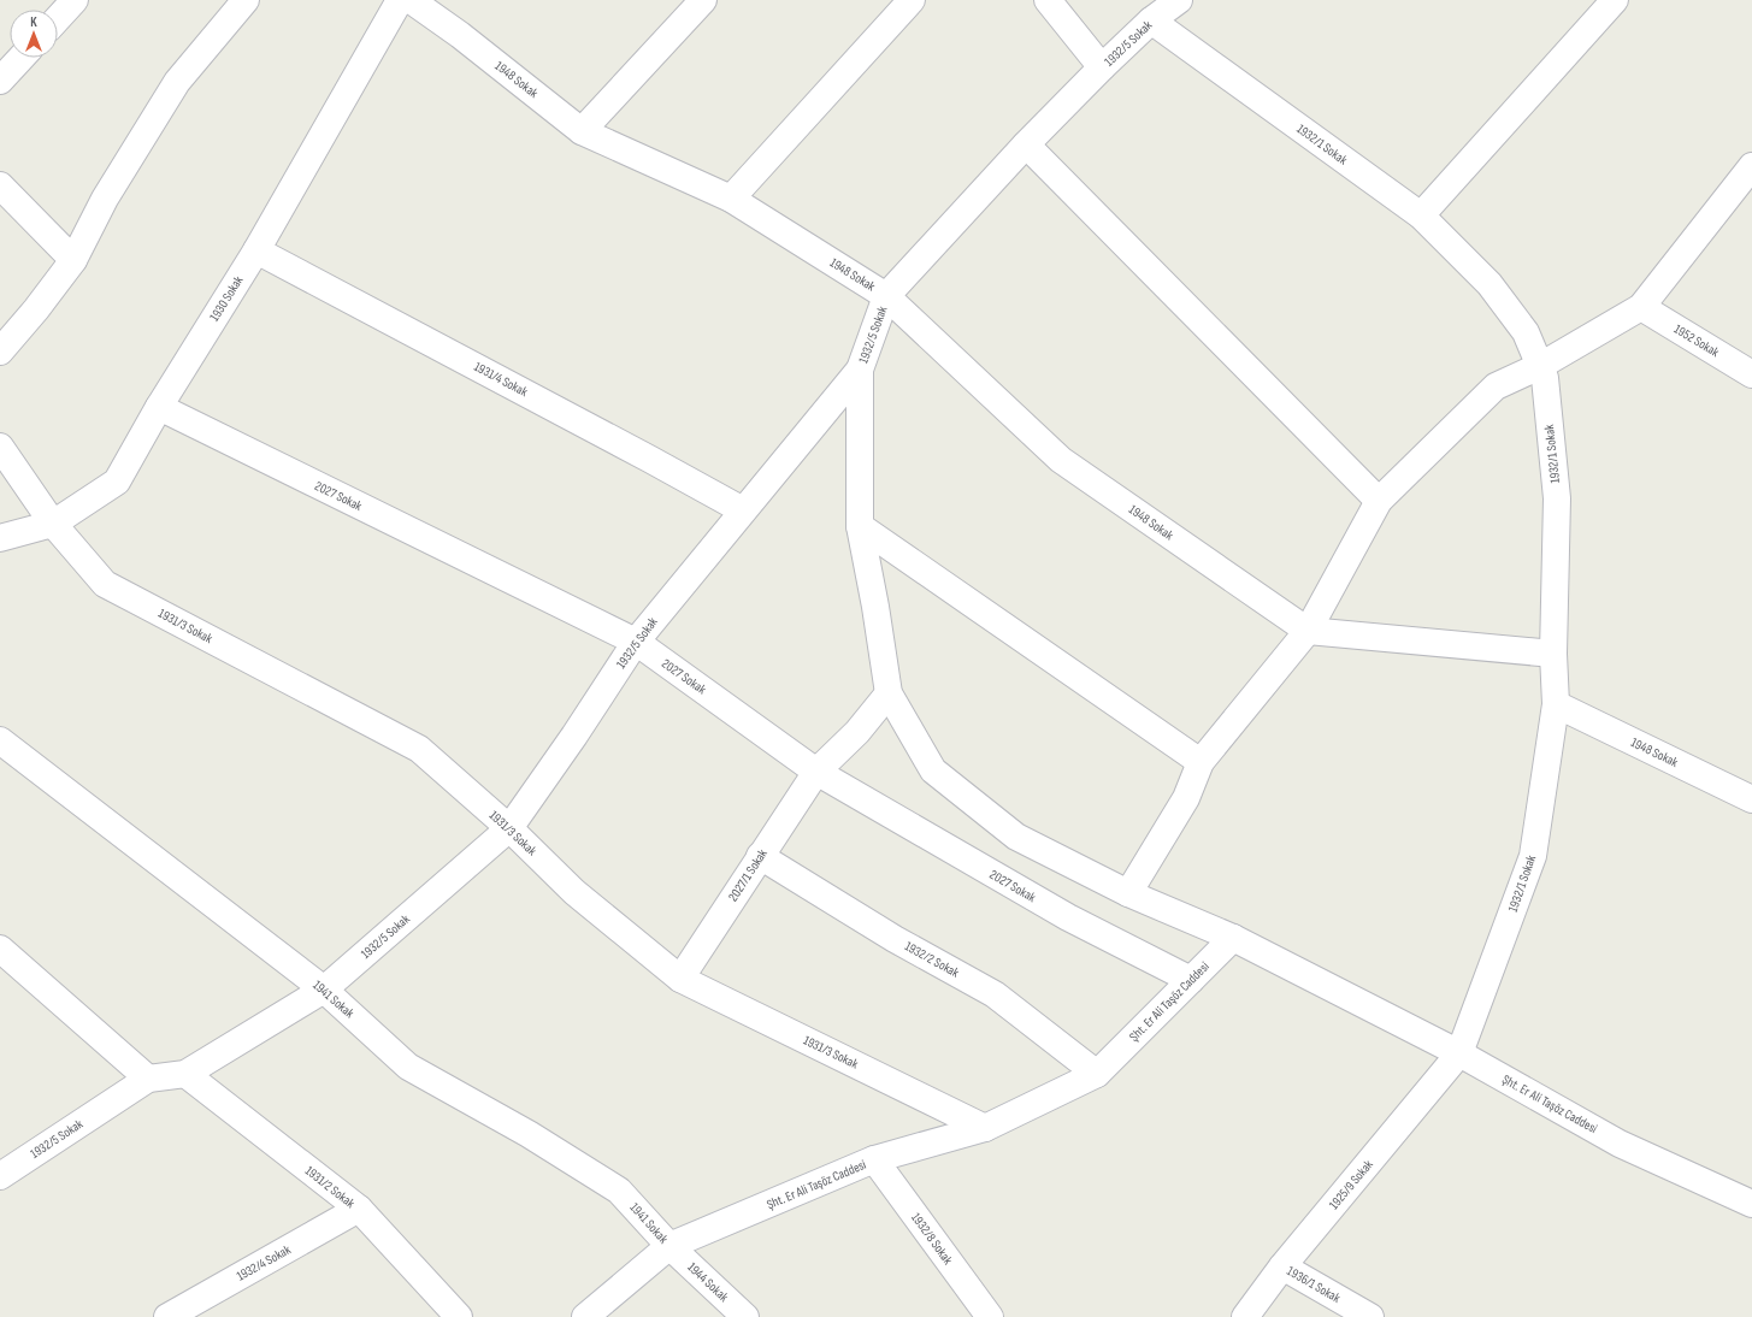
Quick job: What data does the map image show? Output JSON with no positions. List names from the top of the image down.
{
  "streets": {
    "street": [
      "1932/5 Sokak",
      "1948 Sokak",
      "1932/1 Sokak",
      "1930 Sokak",
      "1952 Sokak",
      "1931/4 Sokak",
      "2027 Sokak",
      "1931/3 Sokak",
      "2027/1 Sokak",
      "1932/2 Sokak",
      "1941 Sokak",
      "Şht. Er Ali Taşöz Caddesi",
      "1925/9 Sokak",
      "1931/2 Sokak",
      "1932/8 Sokak",
      "1932/4 Sokak",
      "1944 Sokak",
      "1936/1 Sokak"
    ]
  },
  "crossings": [
    ["1932/5 Sokak", "1948 Sokak"],
    ["1932/5 Sokak", "1932/1 Sokak"],
    ["1932/5 Sokak", "1931/4 Sokak"],
    ["1932/5 Sokak", "2027 Sokak"],
    ["1932/5 Sokak", "1931/3 Sokak"],
    ["1932/5 Sokak", "1941 Sokak"],
    ["1932/5 Sokak", "1931/2 Sokak"],
    ["1948 Sokak", "1932/1 Sokak"],
    ["1932/1 Sokak", "Şht. Er Ali Taşöz Caddesi"],
    ["1932/1 Sokak", "1925/9 Sokak"],
    ["1930 Sokak", "1931/4 Sokak"],
    ["1930 Sokak", "2027 Sokak"],
    ["1930 Sokak", "1931/3 Sokak"],
    ["2027 Sokak", "2027/1 Sokak"],
    ["2027 Sokak", "Şht. Er Ali Taşöz Caddesi"],
    ["1931/3 Sokak", "2027/1 Sokak"],
    ["1931/3 Sokak", "Şht. Er Ali Taşöz Caddesi"],
    ["2027/1 Sokak", "1932/2 Sokak"],
    ["1932/2 Sokak", "Şht. Er Ali Taşöz Caddesi"],
    ["1941 Sokak", "Şht. Er Ali Taşöz Caddesi"],
    ["1941 Sokak", "1944 Sokak"],
    ["Şht. Er Ali Taşöz Caddesi", "1925/9 Sokak"],
    ["Şht. Er Ali Taşöz Caddesi", "1932/8 Sokak"],
    ["Şht. Er Ali Taşöz Caddesi", "1944 Sokak"],
    ["1925/9 Sokak", "1936/1 Sokak"],
    ["1931/2 Sokak", "1932/4 Sokak"]
  ],
  "north": "top"
}
